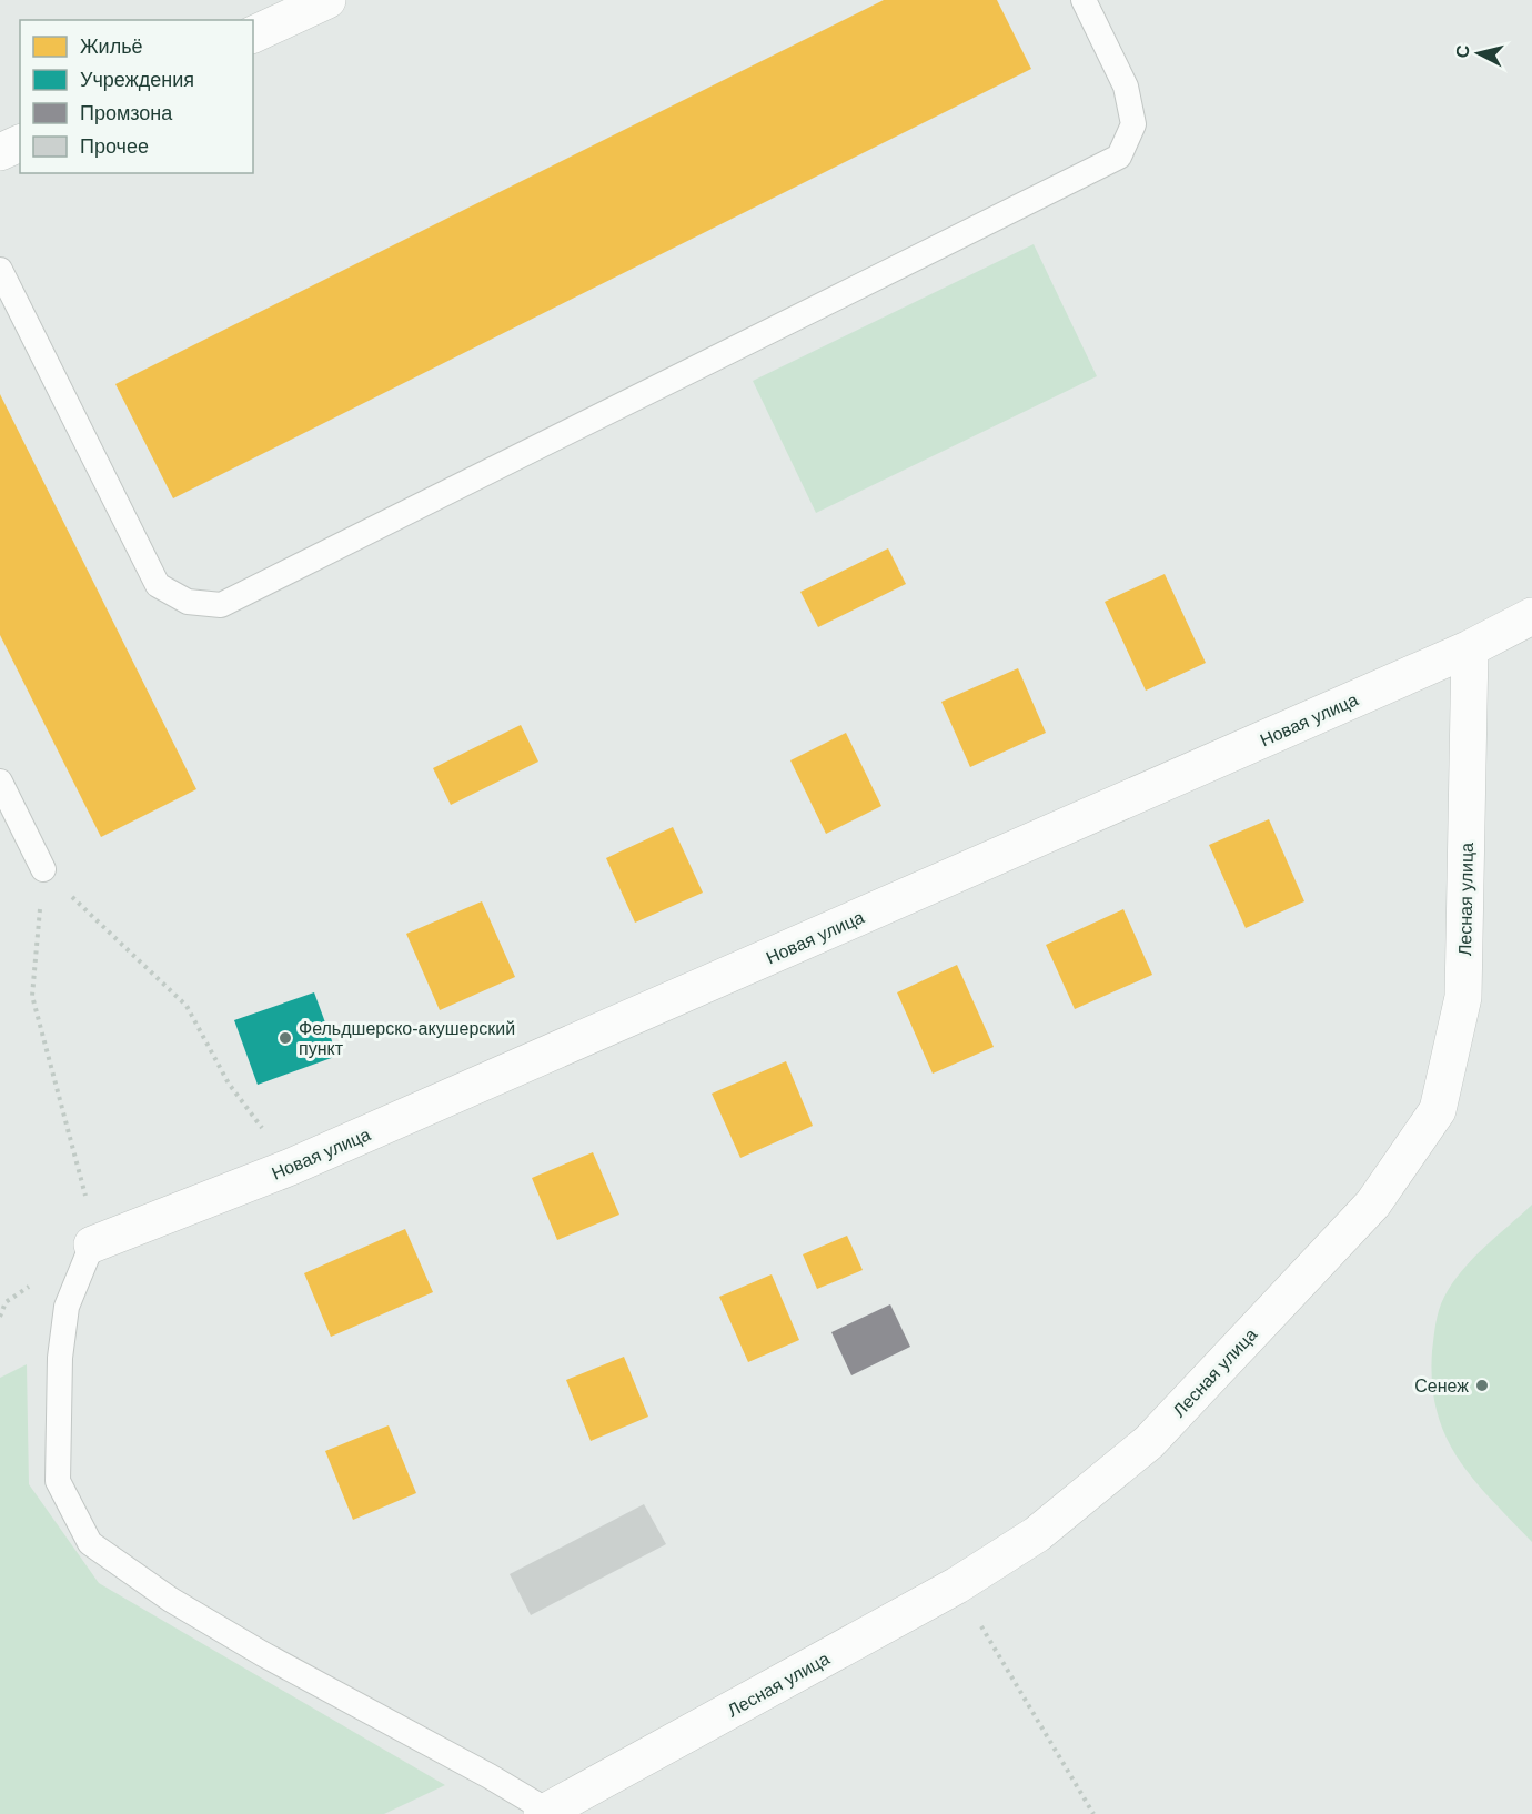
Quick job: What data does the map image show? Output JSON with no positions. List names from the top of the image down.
{
  "streets": {
    "street": ["Новая улица", "Лесная улица"]
  },
  "crossings": [
    ["Новая улица", "Лесная улица"]
  ],
  "places": ["Фельдшерско-акушерский пункт", "Сенеж"],
  "legend": [
    "Жильё",
    "Учреждения",
    "Промзона",
    "Прочее"
  ],
  "north": "left"
}
